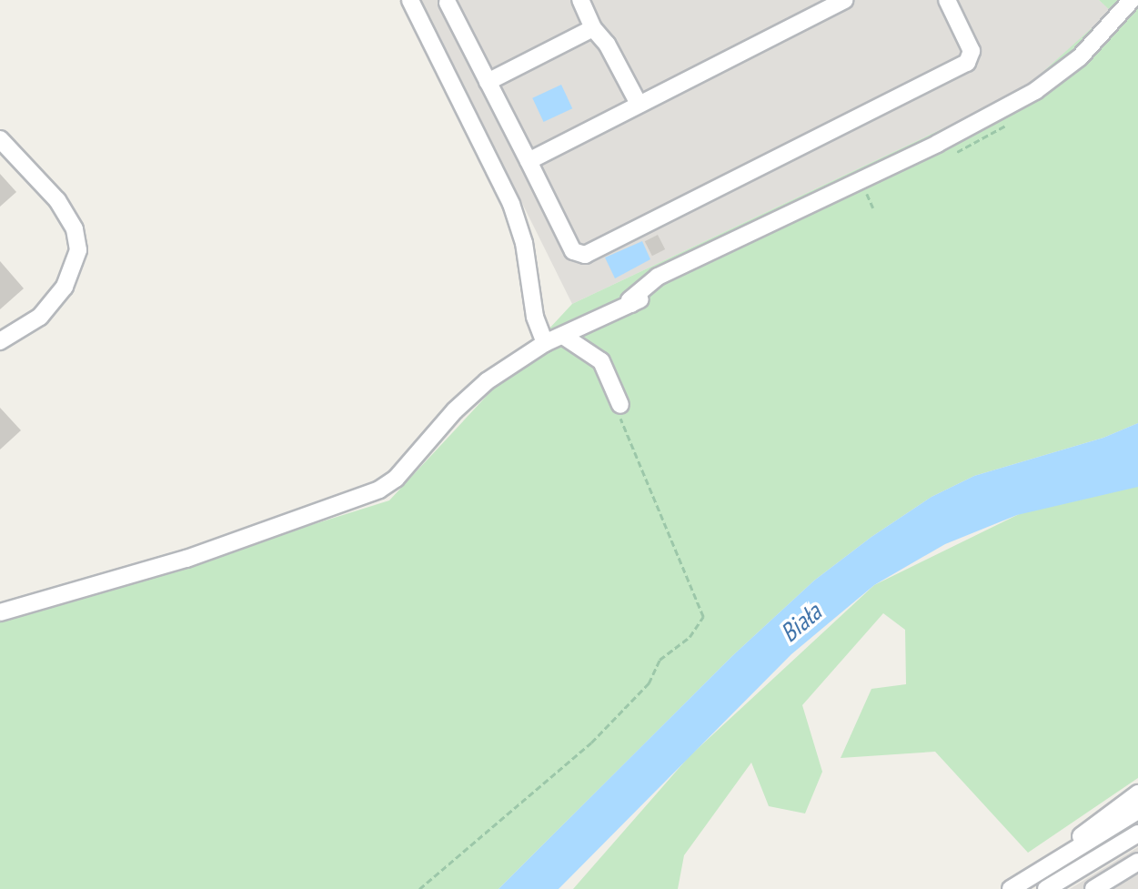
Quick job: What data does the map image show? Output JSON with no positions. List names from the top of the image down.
{
  "water": ["Biała"]
}
